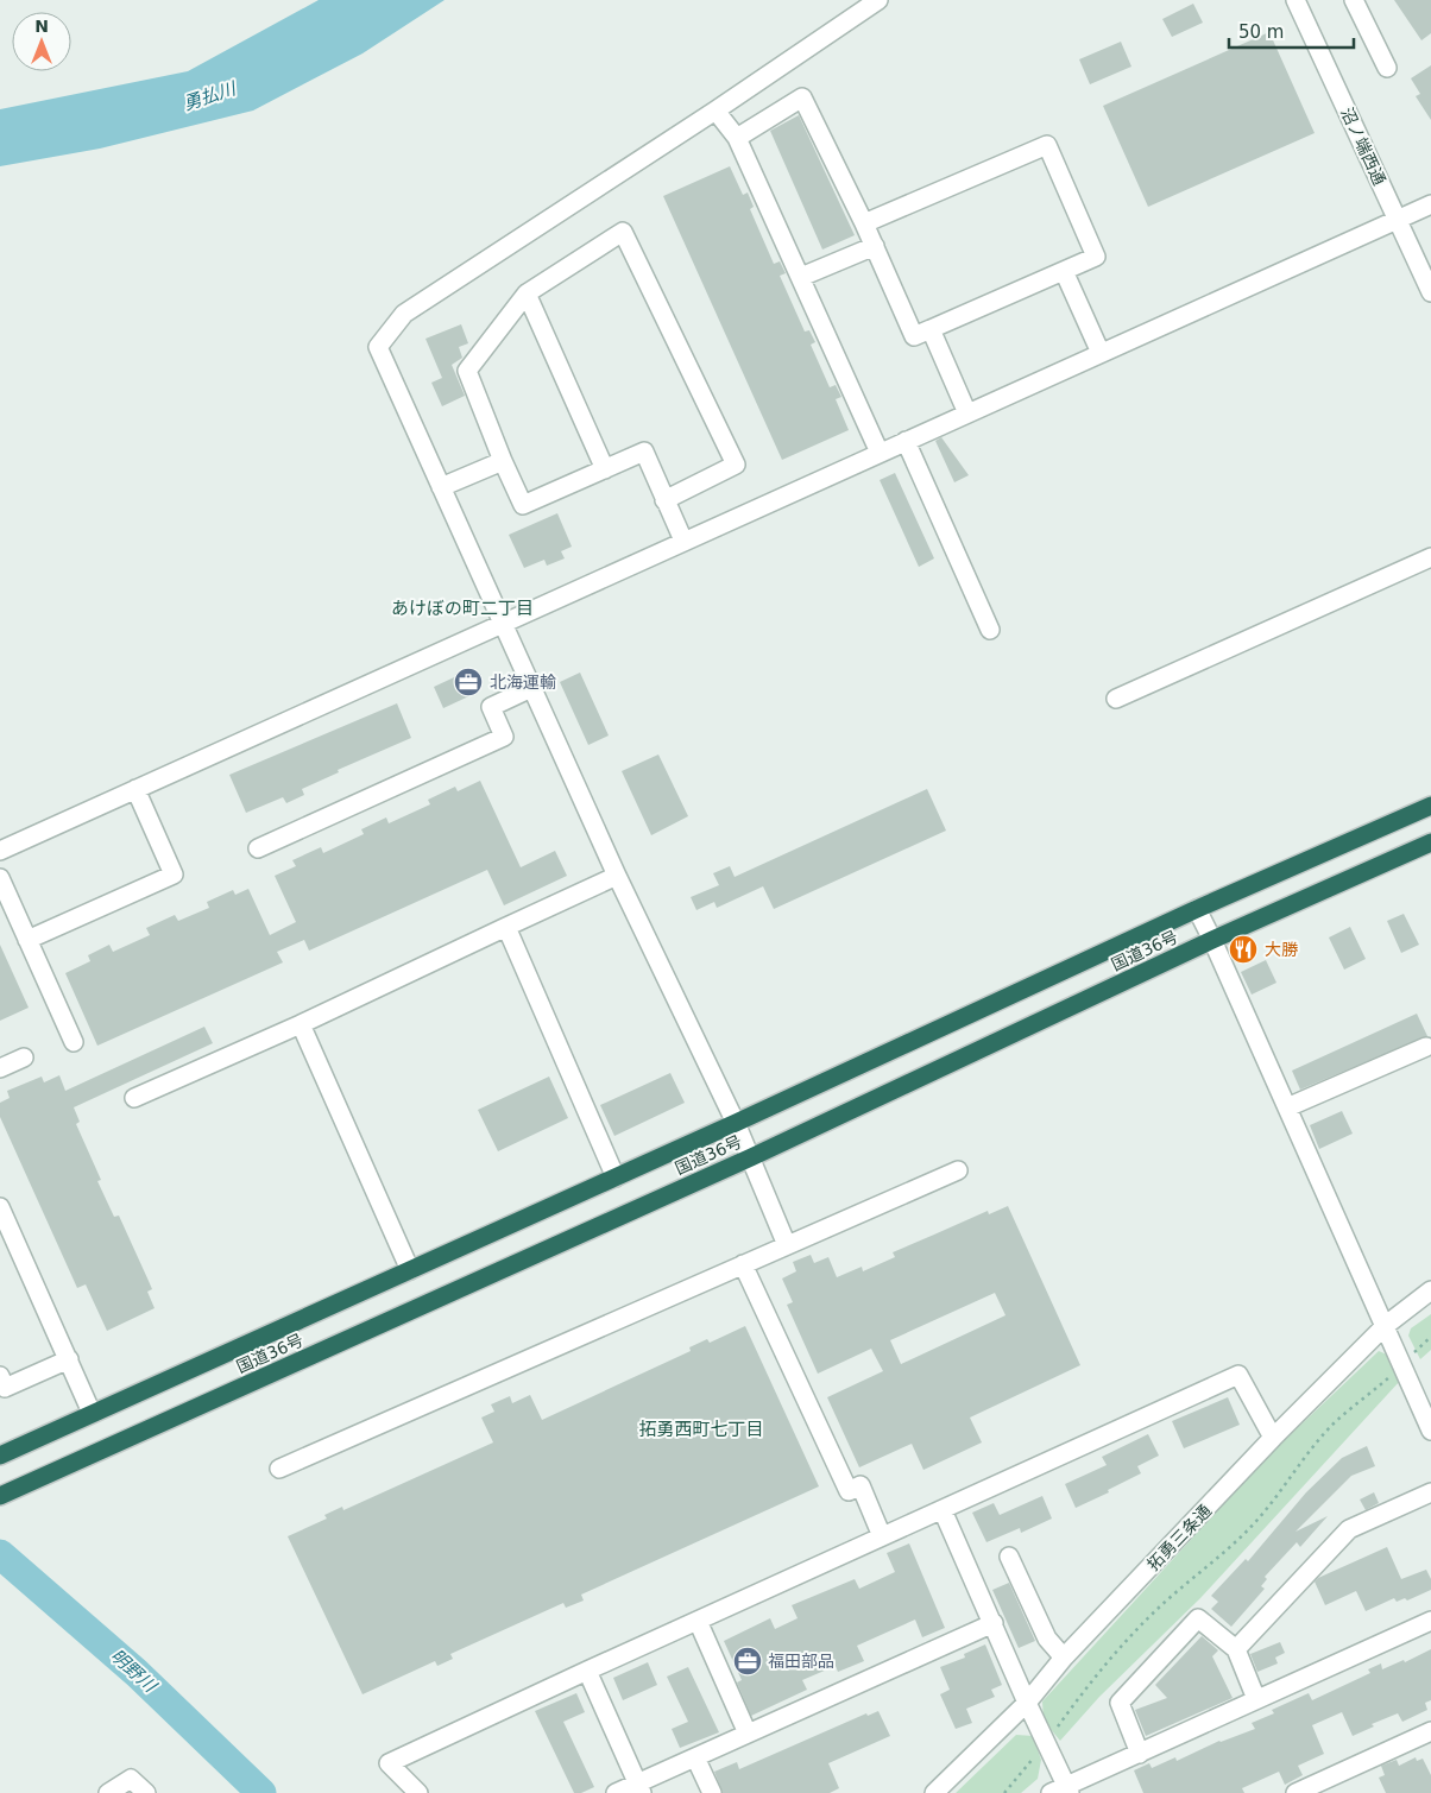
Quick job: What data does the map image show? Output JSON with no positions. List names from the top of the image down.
{
  "streets": {
    "highway": ["国道36号"],
    "street": ["沼ノ端西通", "拓勇三条通"]
  },
  "districts": ["あけぼの町二丁目", "拓勇西町七丁目"],
  "water": ["勇払川", "明野川"],
  "places": {
    "office": ["北海運輸", "福田部品"],
    "restaurant": ["大勝"]
  },
  "scale_bar": "50 m",
  "north": "top"
}
